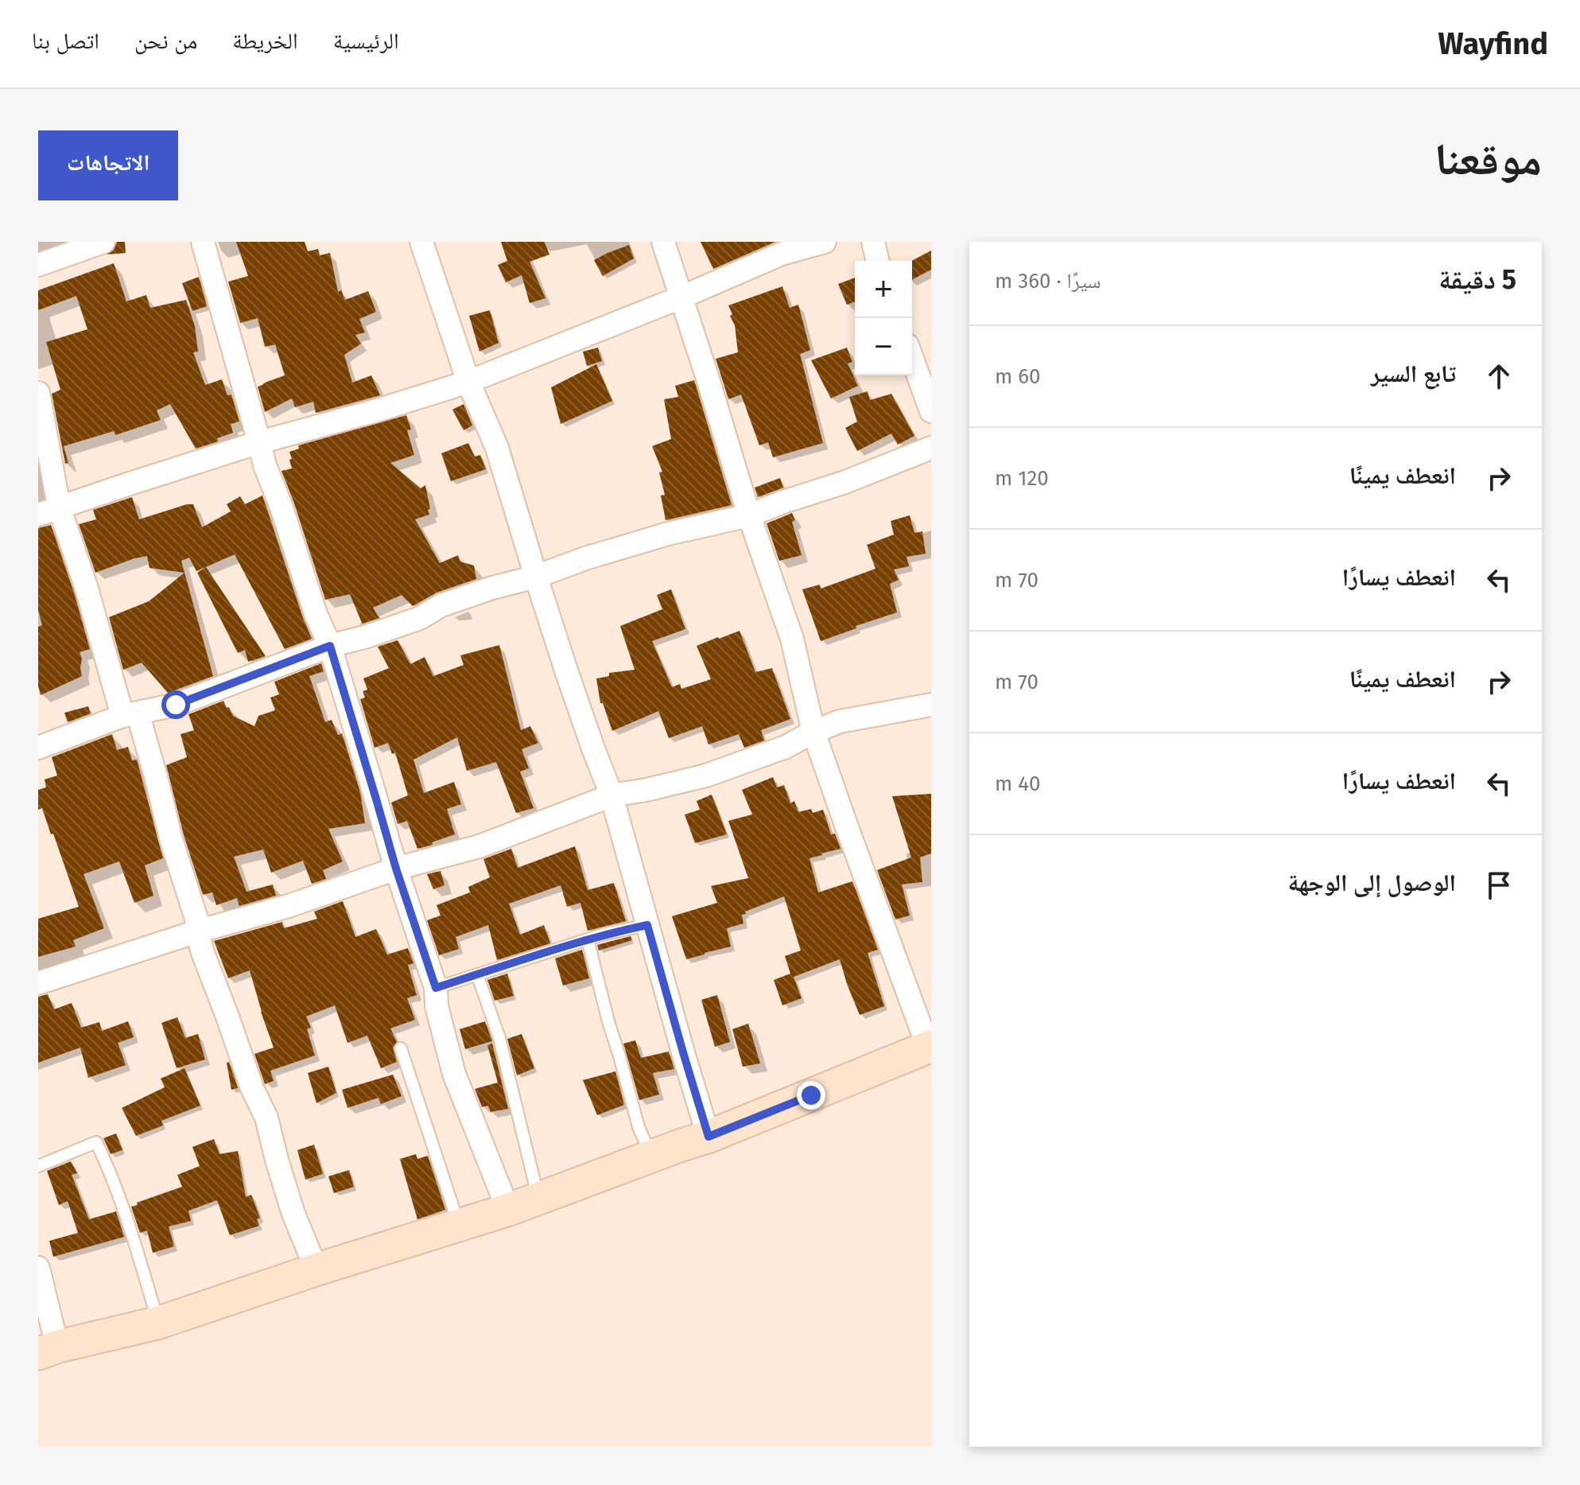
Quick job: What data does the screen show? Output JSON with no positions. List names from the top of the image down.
{
  "page": {
    "header": "Wayfind",
    "nav": [
      "الرئيسية",
      "الخريطة",
      "من نحن",
      "اتصل بنا"
    ],
    "title": "موقعنا",
    "buttons": "الاتجاهات",
    "heading": ["5 دقيقة", "سيرًا · 360 m"],
    "map_buttons": ["+", "−"],
    "list": [
      ["تابع السير", "60 m"],
      ["انعطف يمينًا", "120 m"],
      ["انعطف يسارًا", "70 m"],
      ["انعطف يمينًا", "70 m"],
      ["انعطف يسارًا", "40 m"],
      "الوصول إلى الوجهة"
    ]
  }
}
